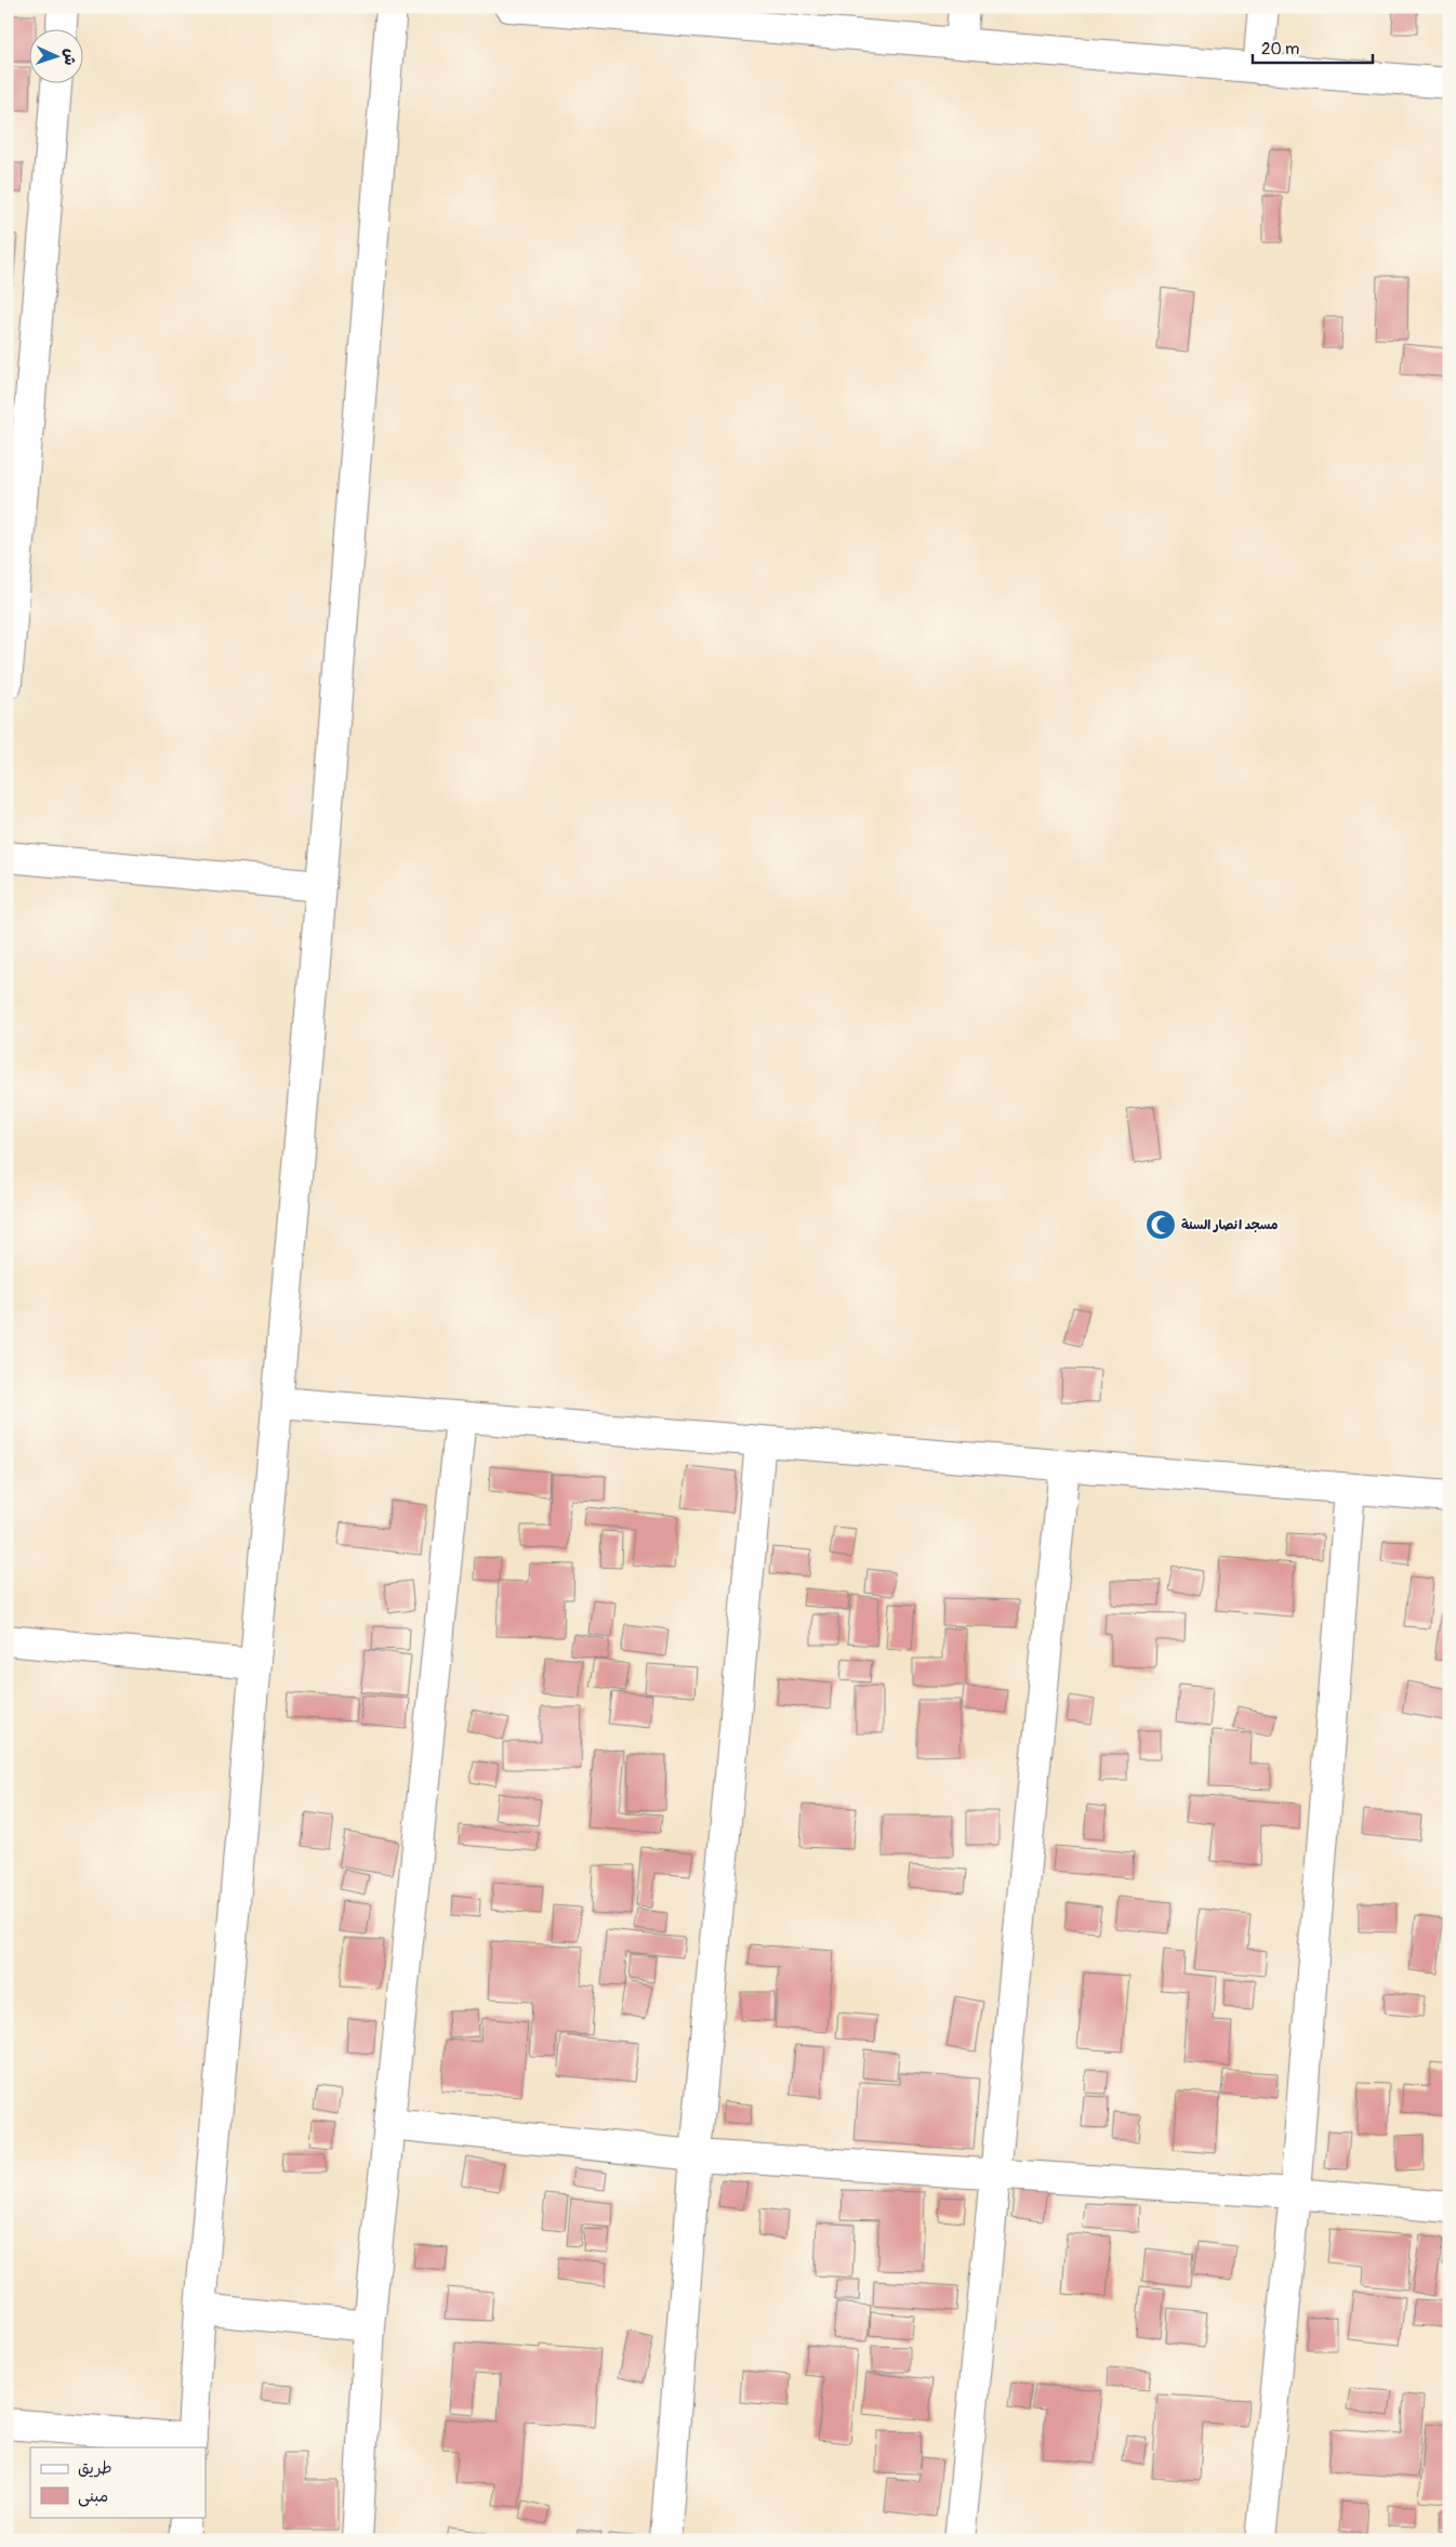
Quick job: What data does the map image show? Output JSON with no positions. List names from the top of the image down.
{
  "places": {
    "mosque": ["مسجد انصار السنة"]
  },
  "legend": ["طريق", "مبنى"],
  "scale_bar": "20 m",
  "north": "right"
}
